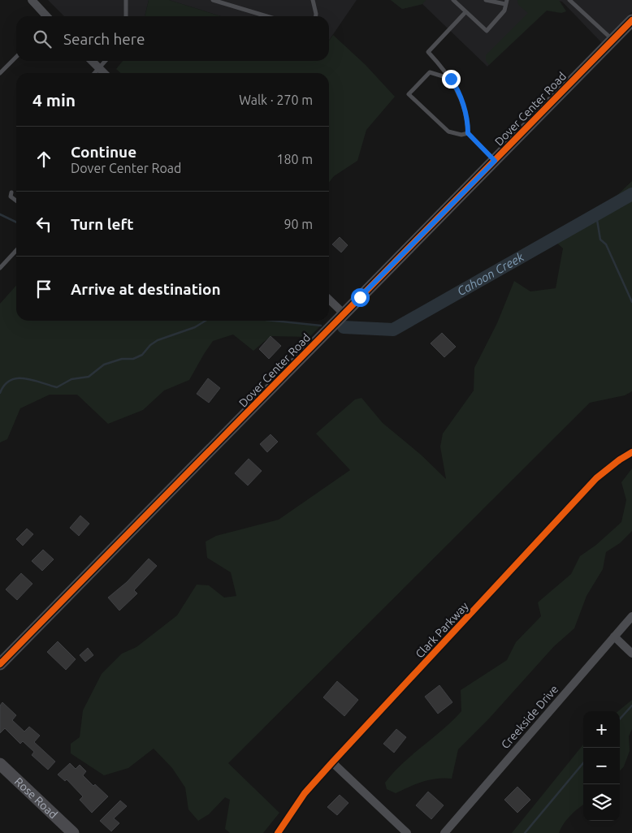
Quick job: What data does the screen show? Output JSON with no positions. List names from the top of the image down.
{
  "streets": {
    "street": [
      "Dover Center Road",
      "Clark Parkway",
      "Creekside Drive",
      "Rose Road"
    ]
  },
  "water": ["Cahoon Creek"],
  "page": {
    "search": "Search here",
    "heading": ["4 min", "Walk · 270 m"],
    "list": [
      ["Continue", "Dover Center Road", "180 m"],
      ["Turn left", "90 m"],
      "Arrive at destination"
    ],
    "map_buttons": ["+", "−"]
  }
}
